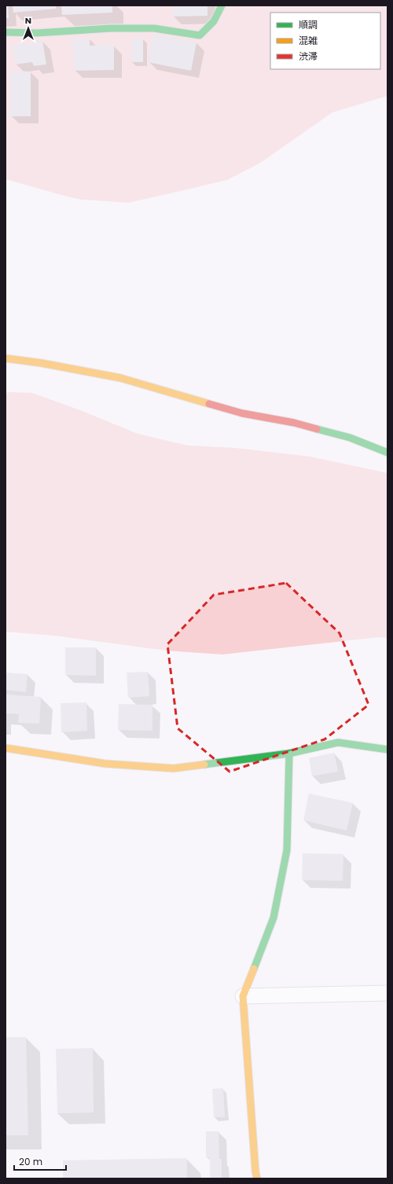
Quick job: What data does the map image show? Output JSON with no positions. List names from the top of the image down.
{
  "legend": ["順調", "混雑", "渋滞"],
  "scale_bar": "20 m",
  "north": "top"
}
